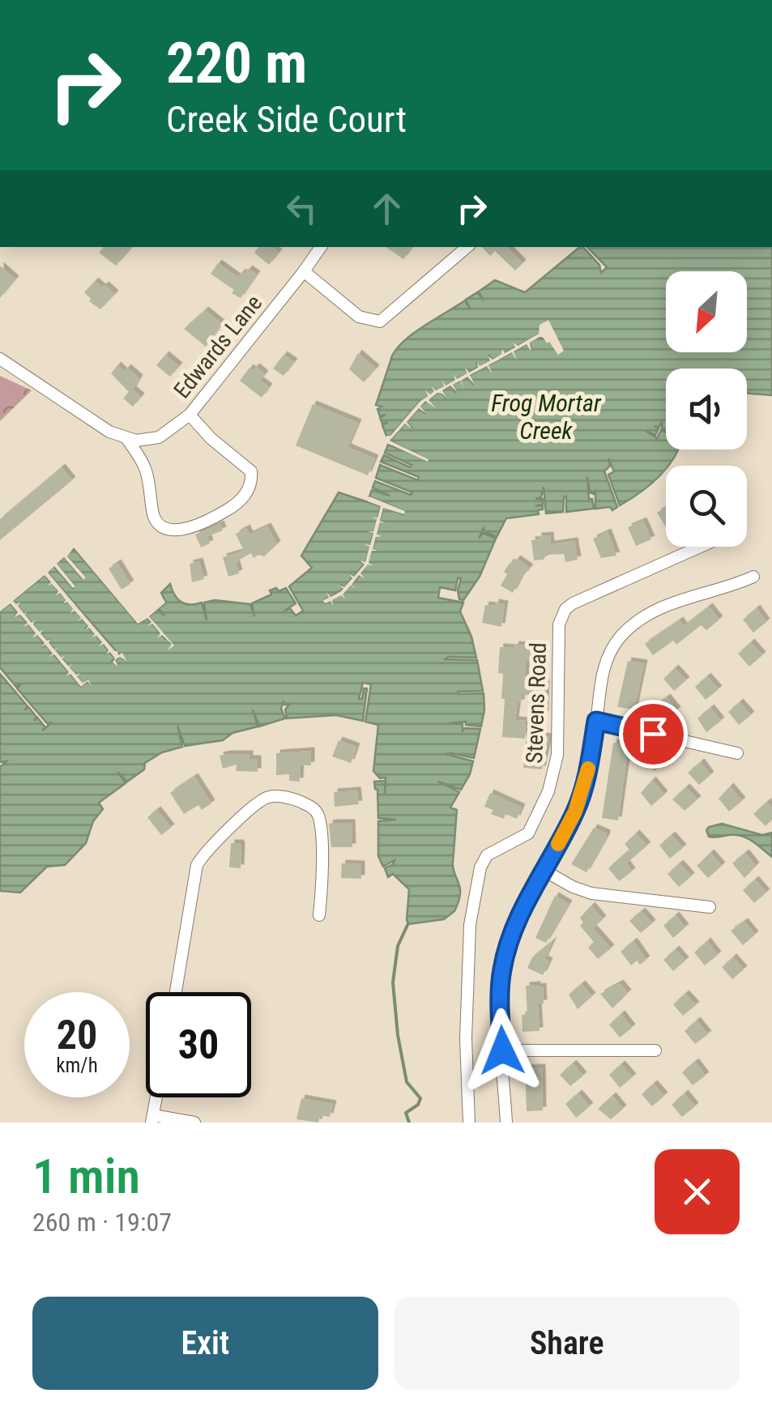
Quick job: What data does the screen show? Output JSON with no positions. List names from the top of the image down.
{
  "streets": {
    "street": ["Edwards Lane", "Stevens Road"]
  },
  "water": ["Frog Mortar Creek"],
  "north": "bottom left",
  "page": {
    "turn": ["220 m", "Creek Side Court"],
    "speed": "20 km/h",
    "limit": "30",
    "heading": ["1 min", "260 m · 19:07"],
    "buttons": ["Exit", "Share"]
  }
}
